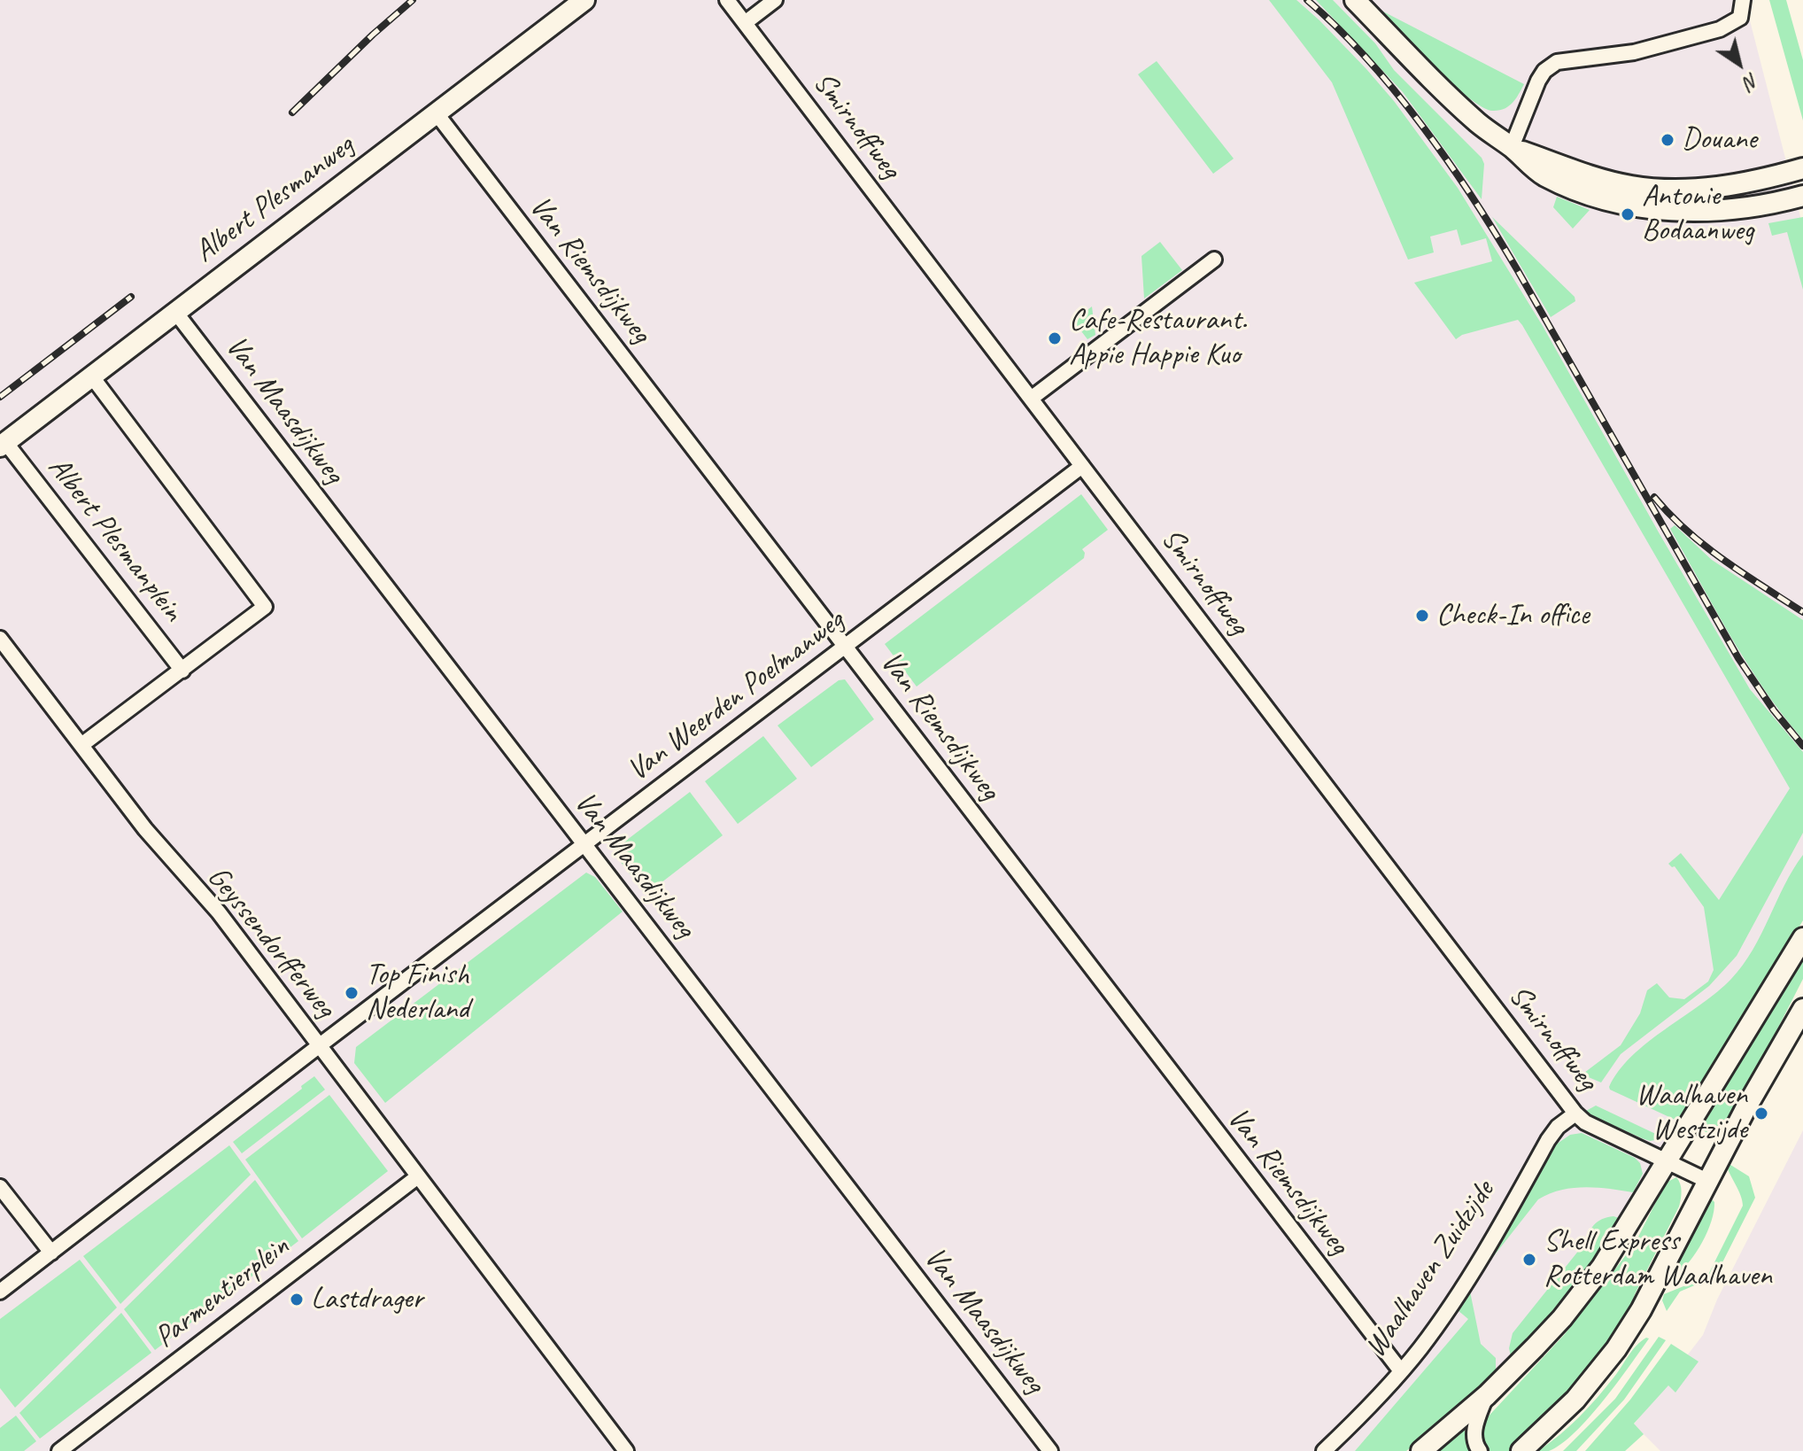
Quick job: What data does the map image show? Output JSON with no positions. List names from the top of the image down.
{
  "streets": {
    "street": [
      "Smirnoffweg",
      "Albert Plesmanweg",
      "Van Riemsdijkweg",
      "Van Maasdijkweg",
      "Albert Plesmanplein",
      "Van Weerden Poelmanweg",
      "Geyssendorfferweg",
      "Waalhaven Zuidzijde",
      "Parmentierplein"
    ]
  },
  "crossings": [
    ["Smirnoffweg", "Van Weerden Poelmanweg"],
    ["Smirnoffweg", "Waalhaven Zuidzijde"],
    ["Albert Plesmanweg", "Van Riemsdijkweg"],
    ["Albert Plesmanweg", "Van Maasdijkweg"],
    ["Albert Plesmanweg", "Albert Plesmanplein"],
    ["Van Riemsdijkweg", "Van Weerden Poelmanweg"],
    ["Van Riemsdijkweg", "Waalhaven Zuidzijde"],
    ["Van Maasdijkweg", "Van Weerden Poelmanweg"],
    ["Van Weerden Poelmanweg", "Geyssendorfferweg"],
    ["Geyssendorfferweg", "Parmentierplein"]
  ],
  "places": [
    "Douane",
    "Antonie Bodaanweg",
    "Cafe-Restaurant. Appie Happie Kuo",
    "Check-In office",
    "Top Finish Nederland",
    "Waalhaven Westzijde",
    "Shell Express Rotterdam Waalhaven",
    "Lastdrager"
  ],
  "north": "bottom right"
}
